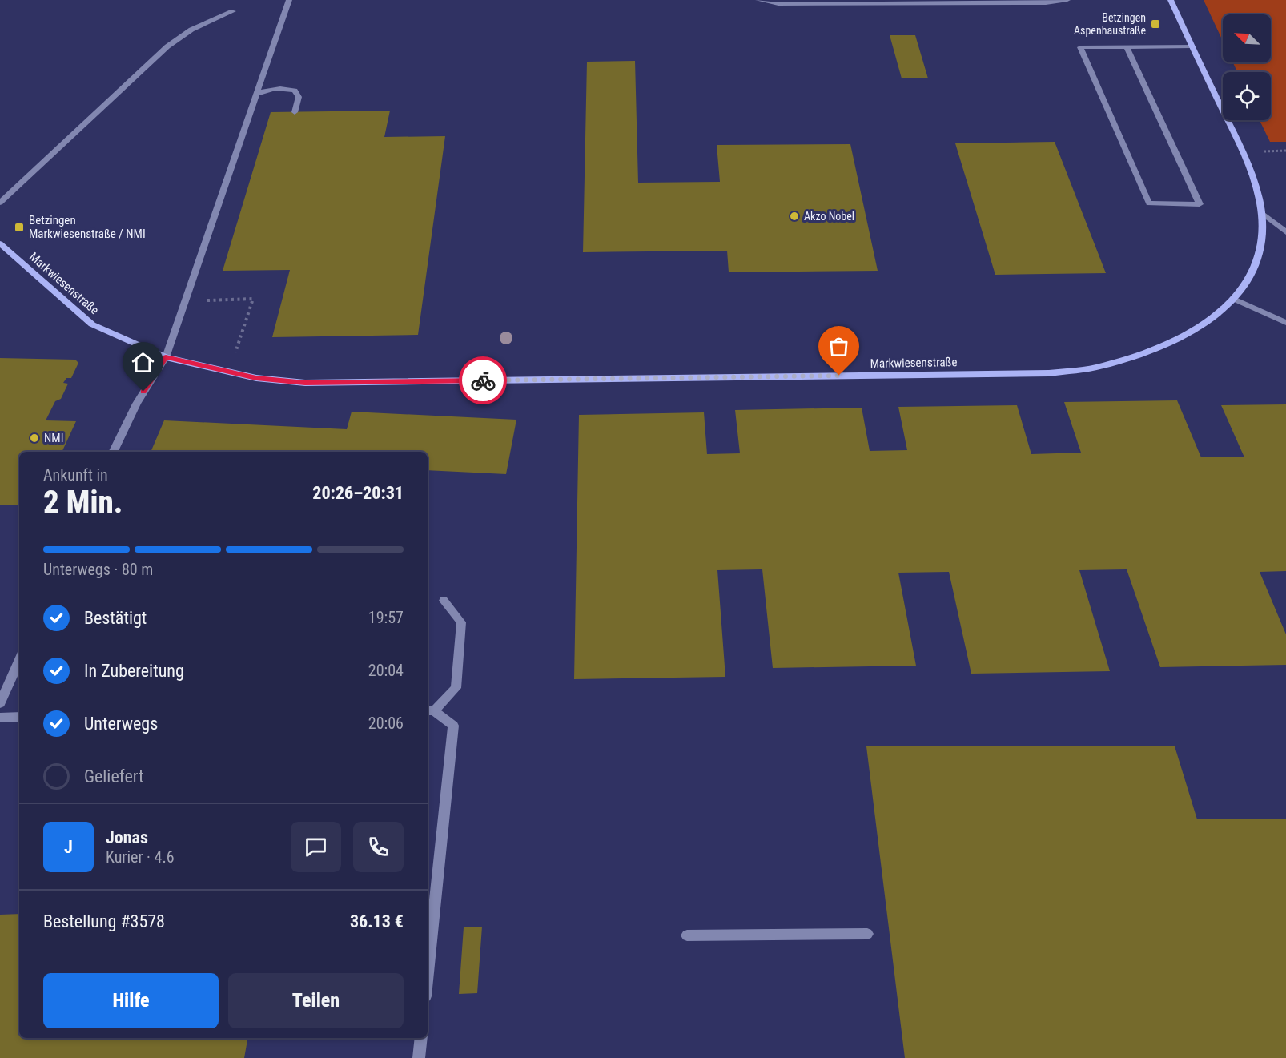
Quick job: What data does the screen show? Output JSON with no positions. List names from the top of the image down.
{
  "streets": {
    "street": ["Markwiesenstraße"]
  },
  "places": {
    "transit": ["Betzingen Aspenhaustraße", "Betzingen Markwiesenstraße / NMI"],
    "other": ["Akzo Nobel", "NMI"]
  },
  "north": "top left",
  "page": {
    "heading": ["2 Min.", "Ankunft in", "20:26–20:31"],
    "panel": [
      "Jonas",
      "Kurier · 4.6",
      "Bestellung #3578",
      "36.13 €"
    ],
    "bar": "Unterwegs · 80 m",
    "list": [
      ["Bestätigt", "19:57"],
      ["In Zubereitung", "20:04"],
      ["Unterwegs", "20:06"],
      "Geliefert"
    ],
    "round": "J",
    "buttons": ["Hilfe", "Teilen"]
  }
}
